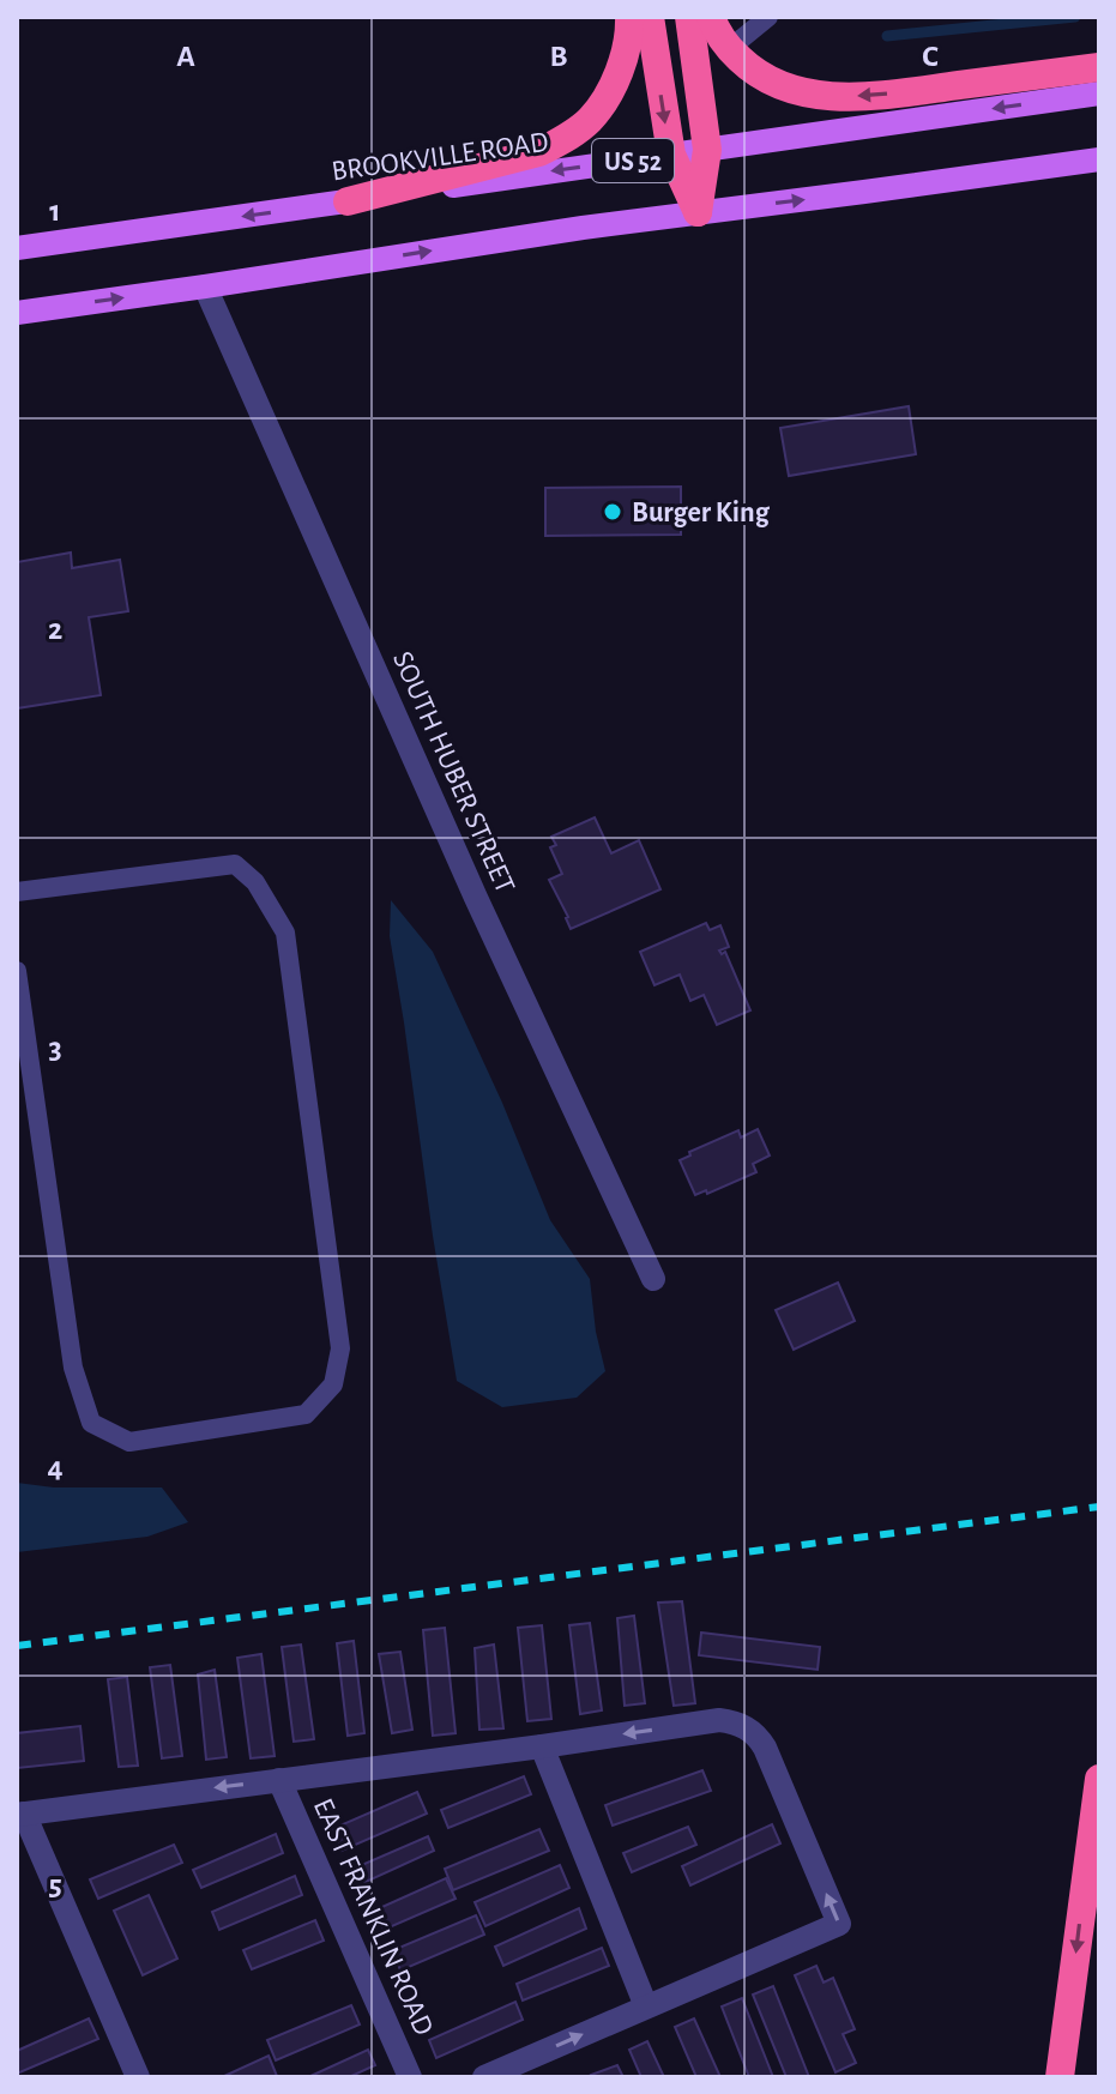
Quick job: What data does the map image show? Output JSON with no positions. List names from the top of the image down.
{
  "streets": {
    "highway": ["US 52"],
    "main road": ["BROOKVILLE ROAD"],
    "street": ["SOUTH HUBER STREET", "EAST FRANKLIN ROAD"]
  },
  "crossings": [
    ["BROOKVILLE ROAD", "US 52"],
    ["US 52", "SOUTH HUBER STREET"]
  ],
  "places": ["Burger King"],
  "grid": {
    "columns": ["A", "B", "C"],
    "rows": [
      "1",
      "2",
      "3",
      "4",
      "5"
    ]
  }
}
